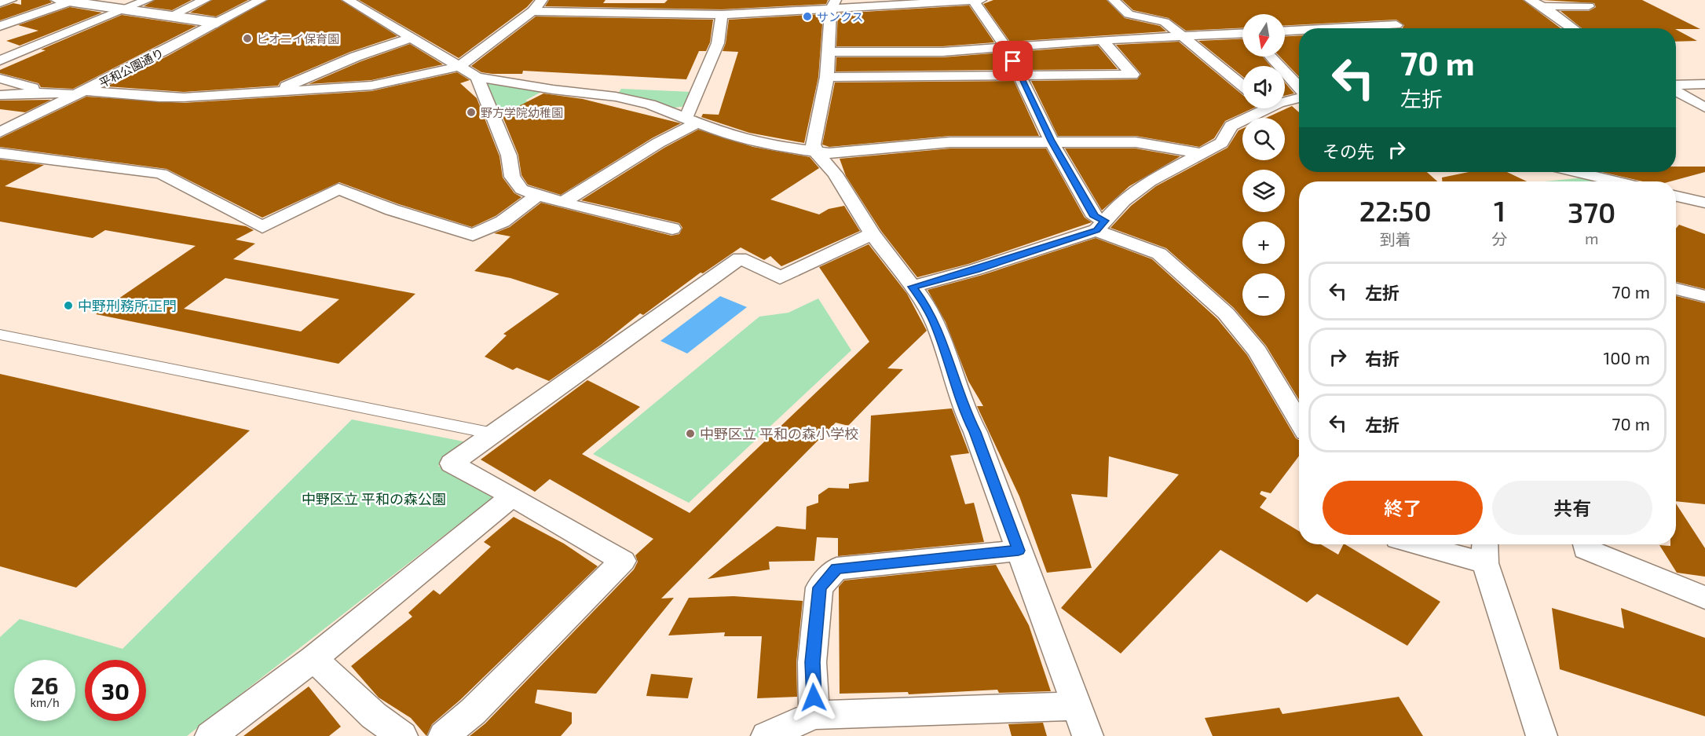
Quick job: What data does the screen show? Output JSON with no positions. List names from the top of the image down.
{
  "streets": {
    "street": ["平和公園通り"]
  },
  "parks": ["中野区立 平和の森公園"],
  "places": [
    "サンクス",
    "ピオニイ保育園",
    "野方学院幼稚園",
    "中野刑務所正門",
    "中野区立 平和の森小学校"
  ],
  "north": "bottom",
  "page": {
    "map_buttons": ["+", "−"],
    "turn": ["70 m", "左折"],
    "then": "その先",
    "eta": [
      "22:50",
      "到着",
      "1",
      "分",
      "370",
      "m"
    ],
    "list": [
      {
        "name": "左折",
        "value": "70 m"
      },
      {
        "name": "右折",
        "value": "100 m"
      },
      {
        "name": "左折",
        "value": "70 m"
      }
    ],
    "buttons": ["終了", "共有"],
    "speed": "26 km/h",
    "limit": "30"
  }
}
